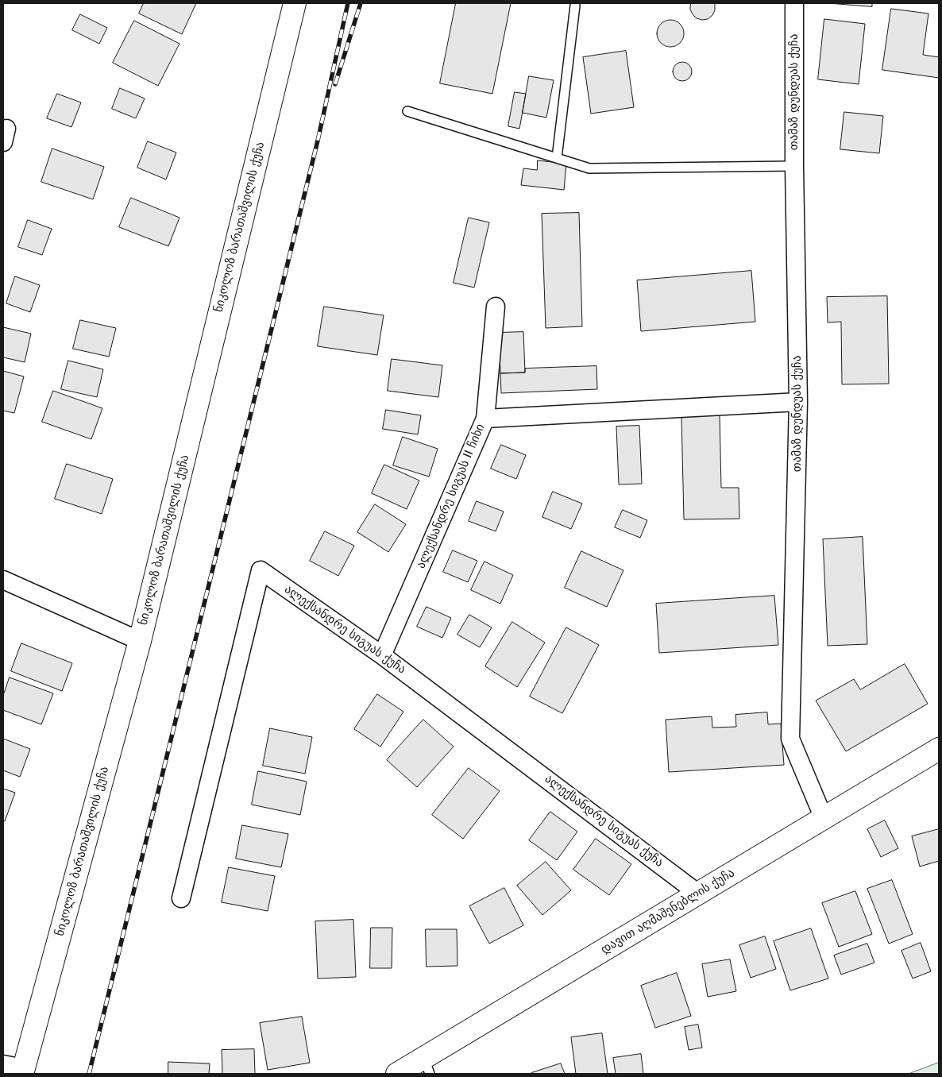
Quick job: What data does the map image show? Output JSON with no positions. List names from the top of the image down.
{
  "streets": {
    "street": [
      "თამაზ დუნდუას ქუჩა",
      "ნიკოლოზ ბარათაშვილის ქუჩა",
      "ალექსანდრე სიგუას II ჩიხი",
      "ალექსანდრე სიგუას ქუჩა",
      "დავით აღმაშენებლის ქუჩა"
    ]
  },
  "crossings": [
    ["თამაზ დუნდუას ქუჩა", "დავით აღმაშენებლის ქუჩა"],
    ["ალექსანდრე სიგუას II ჩიხი", "ალექსანდრე სიგუას ქუჩა"],
    ["ალექსანდრე სიგუას ქუჩა", "დავით აღმაშენებლის ქუჩა"]
  ]
}
